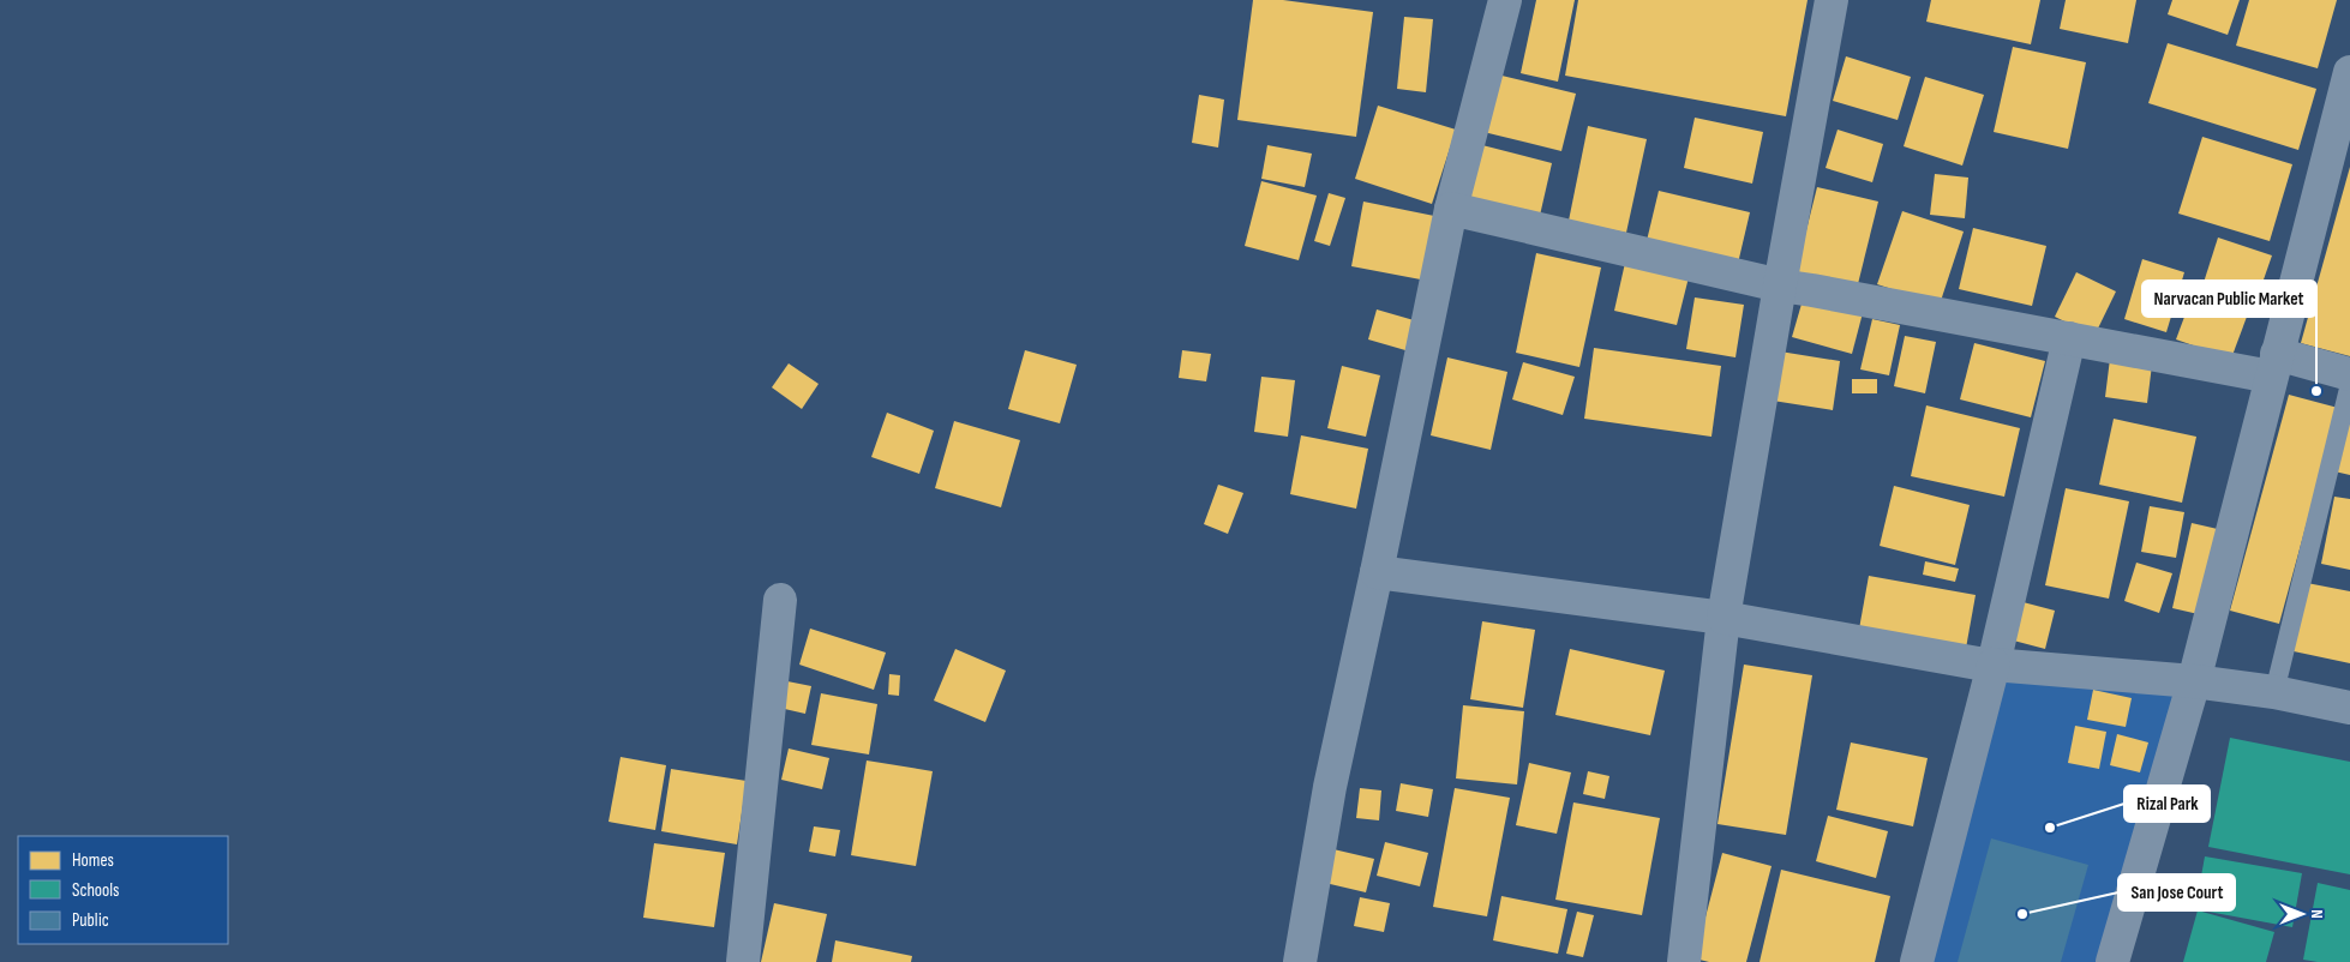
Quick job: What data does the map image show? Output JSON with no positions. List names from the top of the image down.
{
  "places": ["Narvacan Public Market", "Rizal Park", "San Jose Court"],
  "legend": ["Homes", "Schools", "Public"],
  "north": "right"
}
